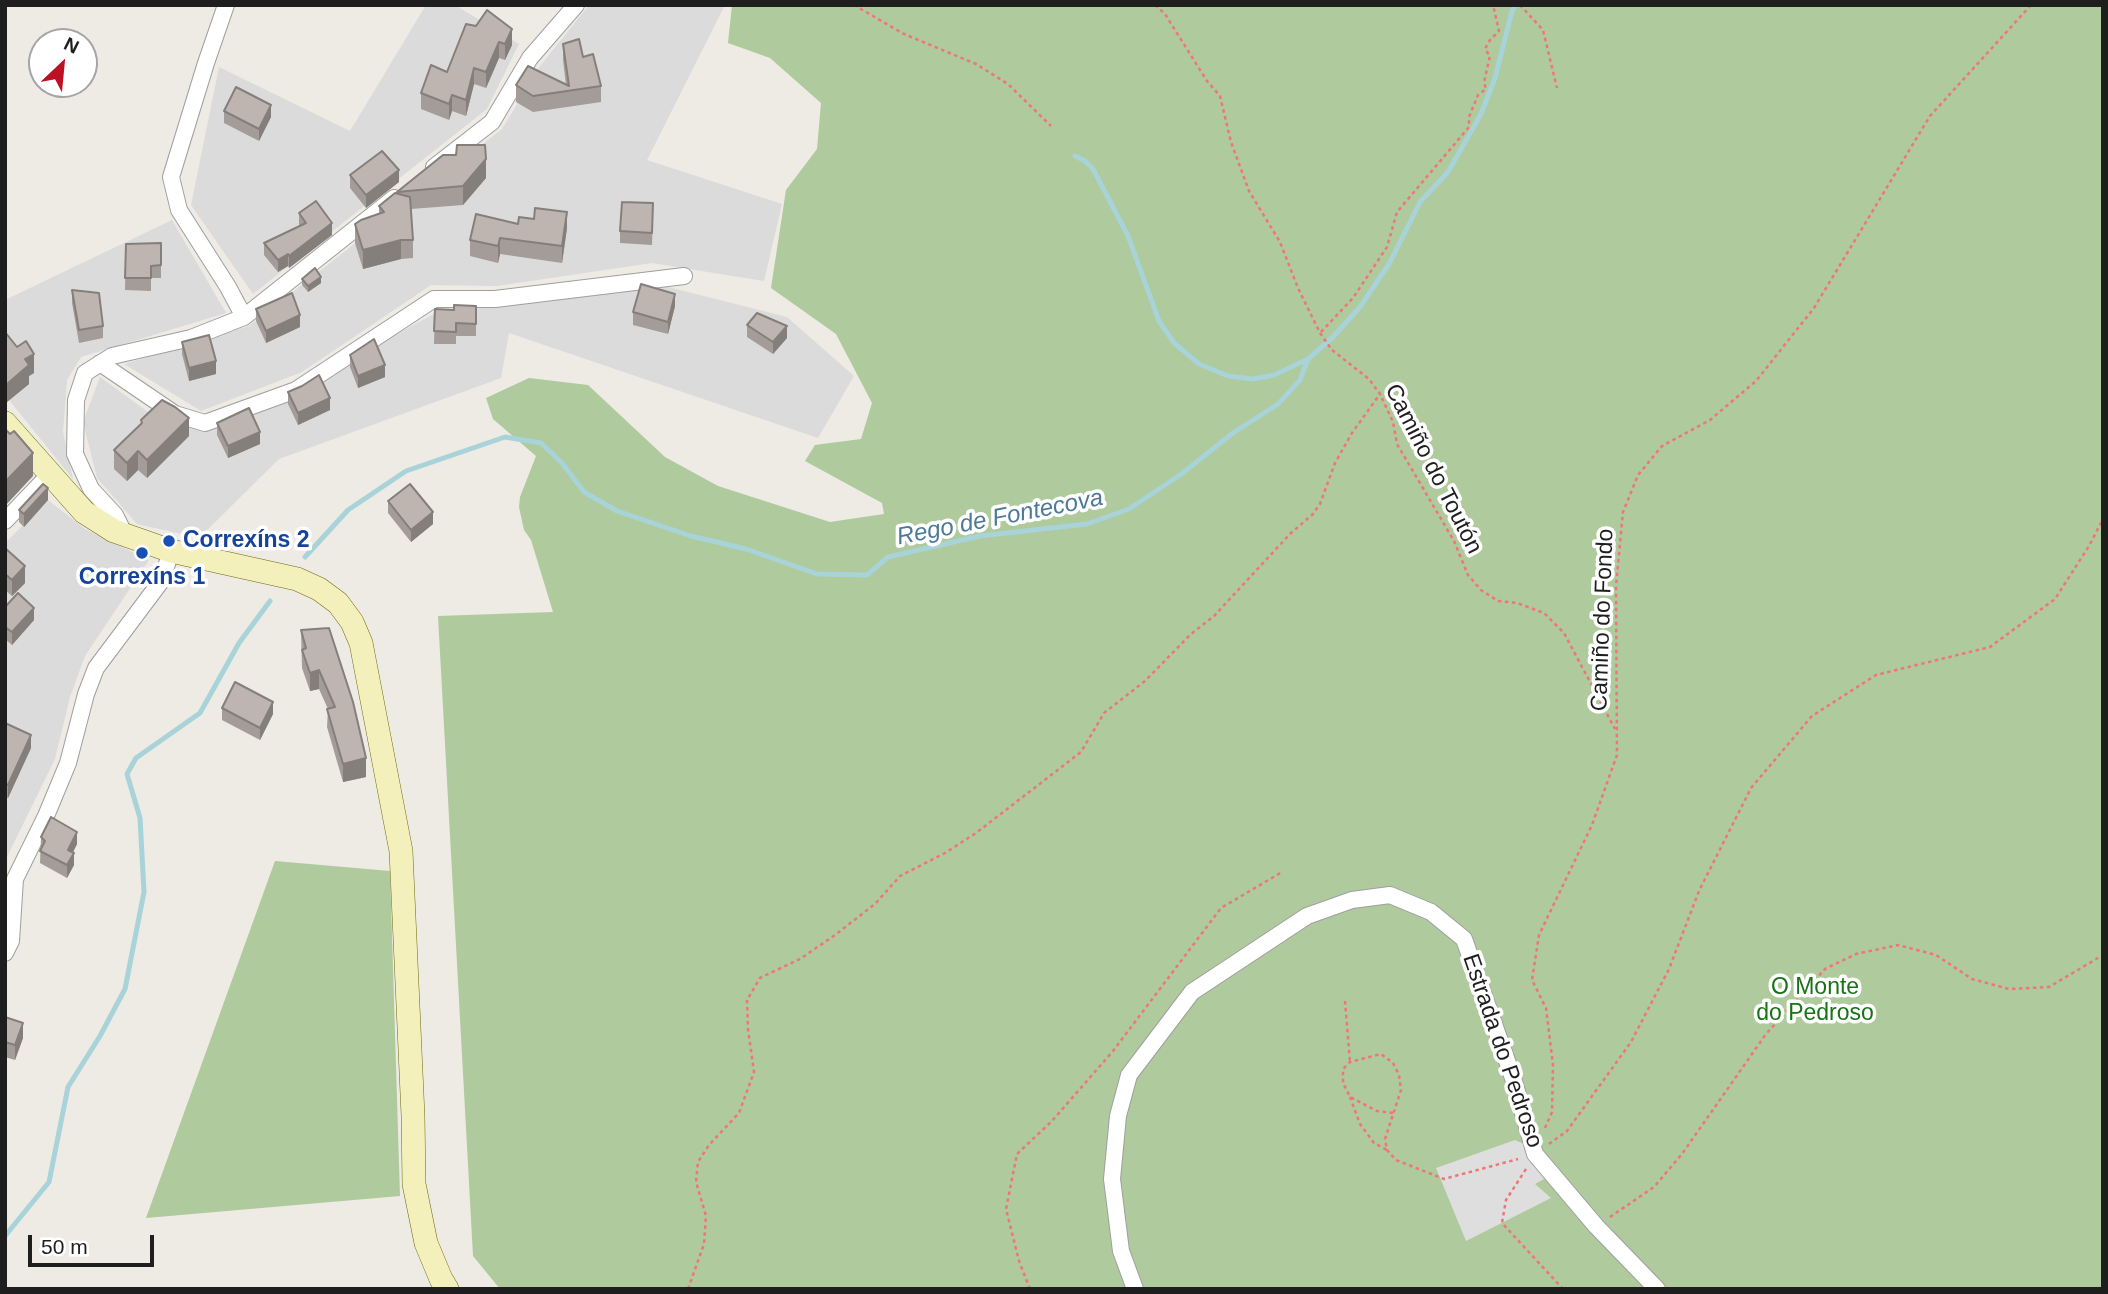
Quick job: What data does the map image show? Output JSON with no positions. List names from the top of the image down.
{
  "streets": {
    "street": ["Estrada do Pedroso"],
    "path": ["Camiño do Toutón", "Camiño do Fondo"]
  },
  "crossings": [
    ["Camiño do Toutón", "Camiño do Fondo"],
    ["Camiño do Fondo", "Estrada do Pedroso"]
  ],
  "water": ["Rego de Fontecova"],
  "parks": ["O Monte do Pedroso"],
  "places": ["Correxíns 2", "Correxíns 1"],
  "scale_bar": "50 m",
  "north": "top right"
}
